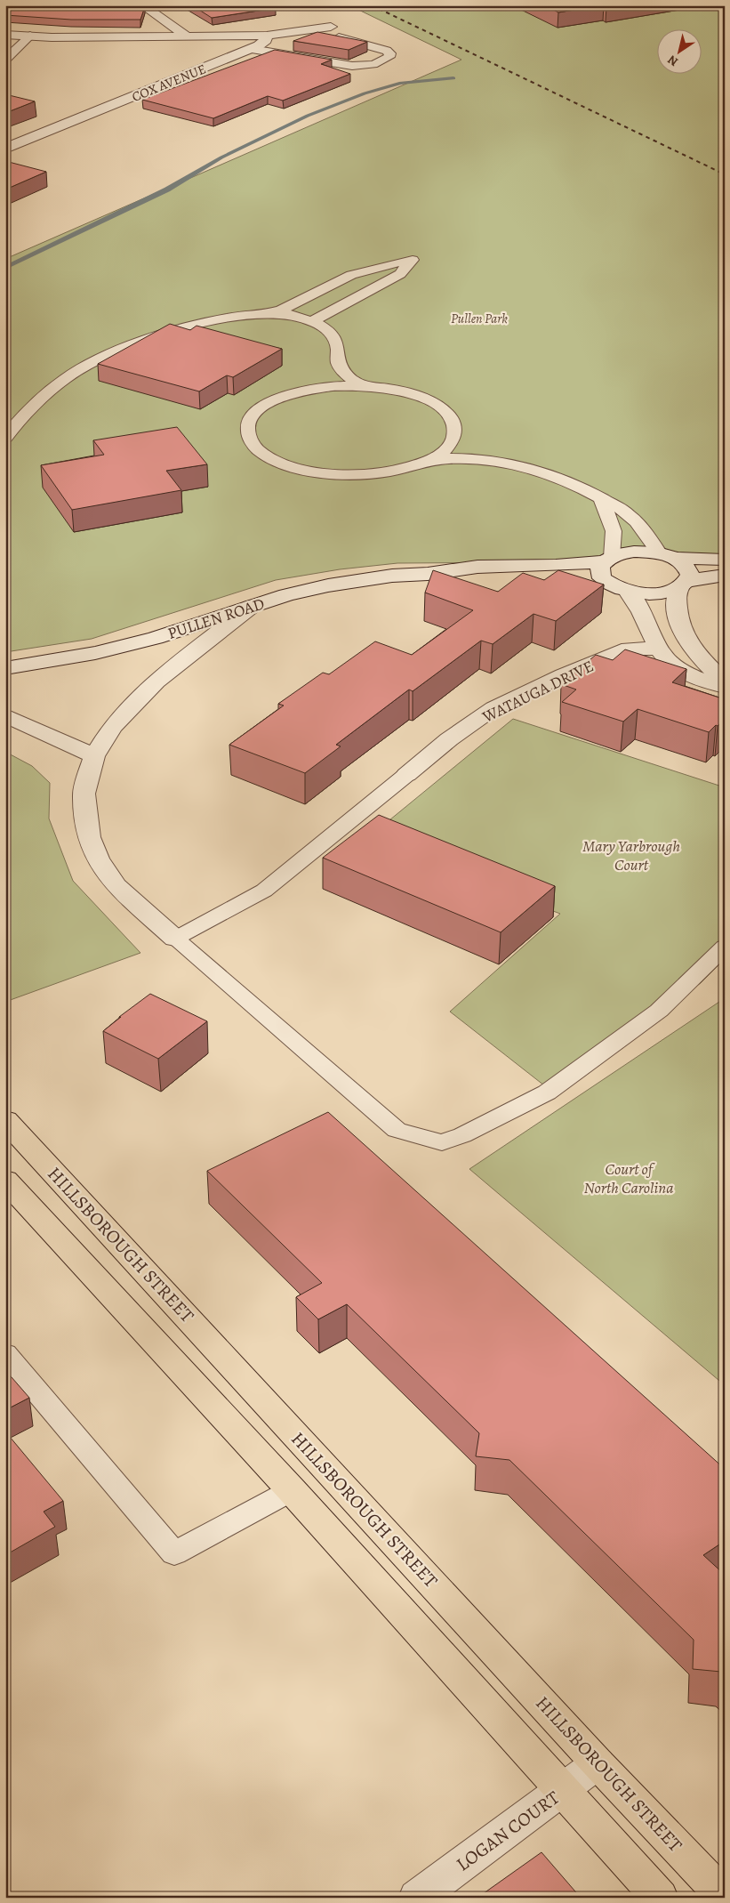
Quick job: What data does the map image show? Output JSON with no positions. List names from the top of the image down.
{
  "streets": {
    "main road": ["HILLSBOROUGH STREET"],
    "street": [
      "COX AVENUE",
      "PULLEN ROAD",
      "WATAUGA DRIVE",
      "LOGAN COURT"
    ]
  },
  "crossings": [
    ["HILLSBOROUGH STREET", "LOGAN COURT"]
  ],
  "parks": ["Pullen Park", "Mary Yarbrough Court", "Court of North Carolina"],
  "north": "bottom left"
}
